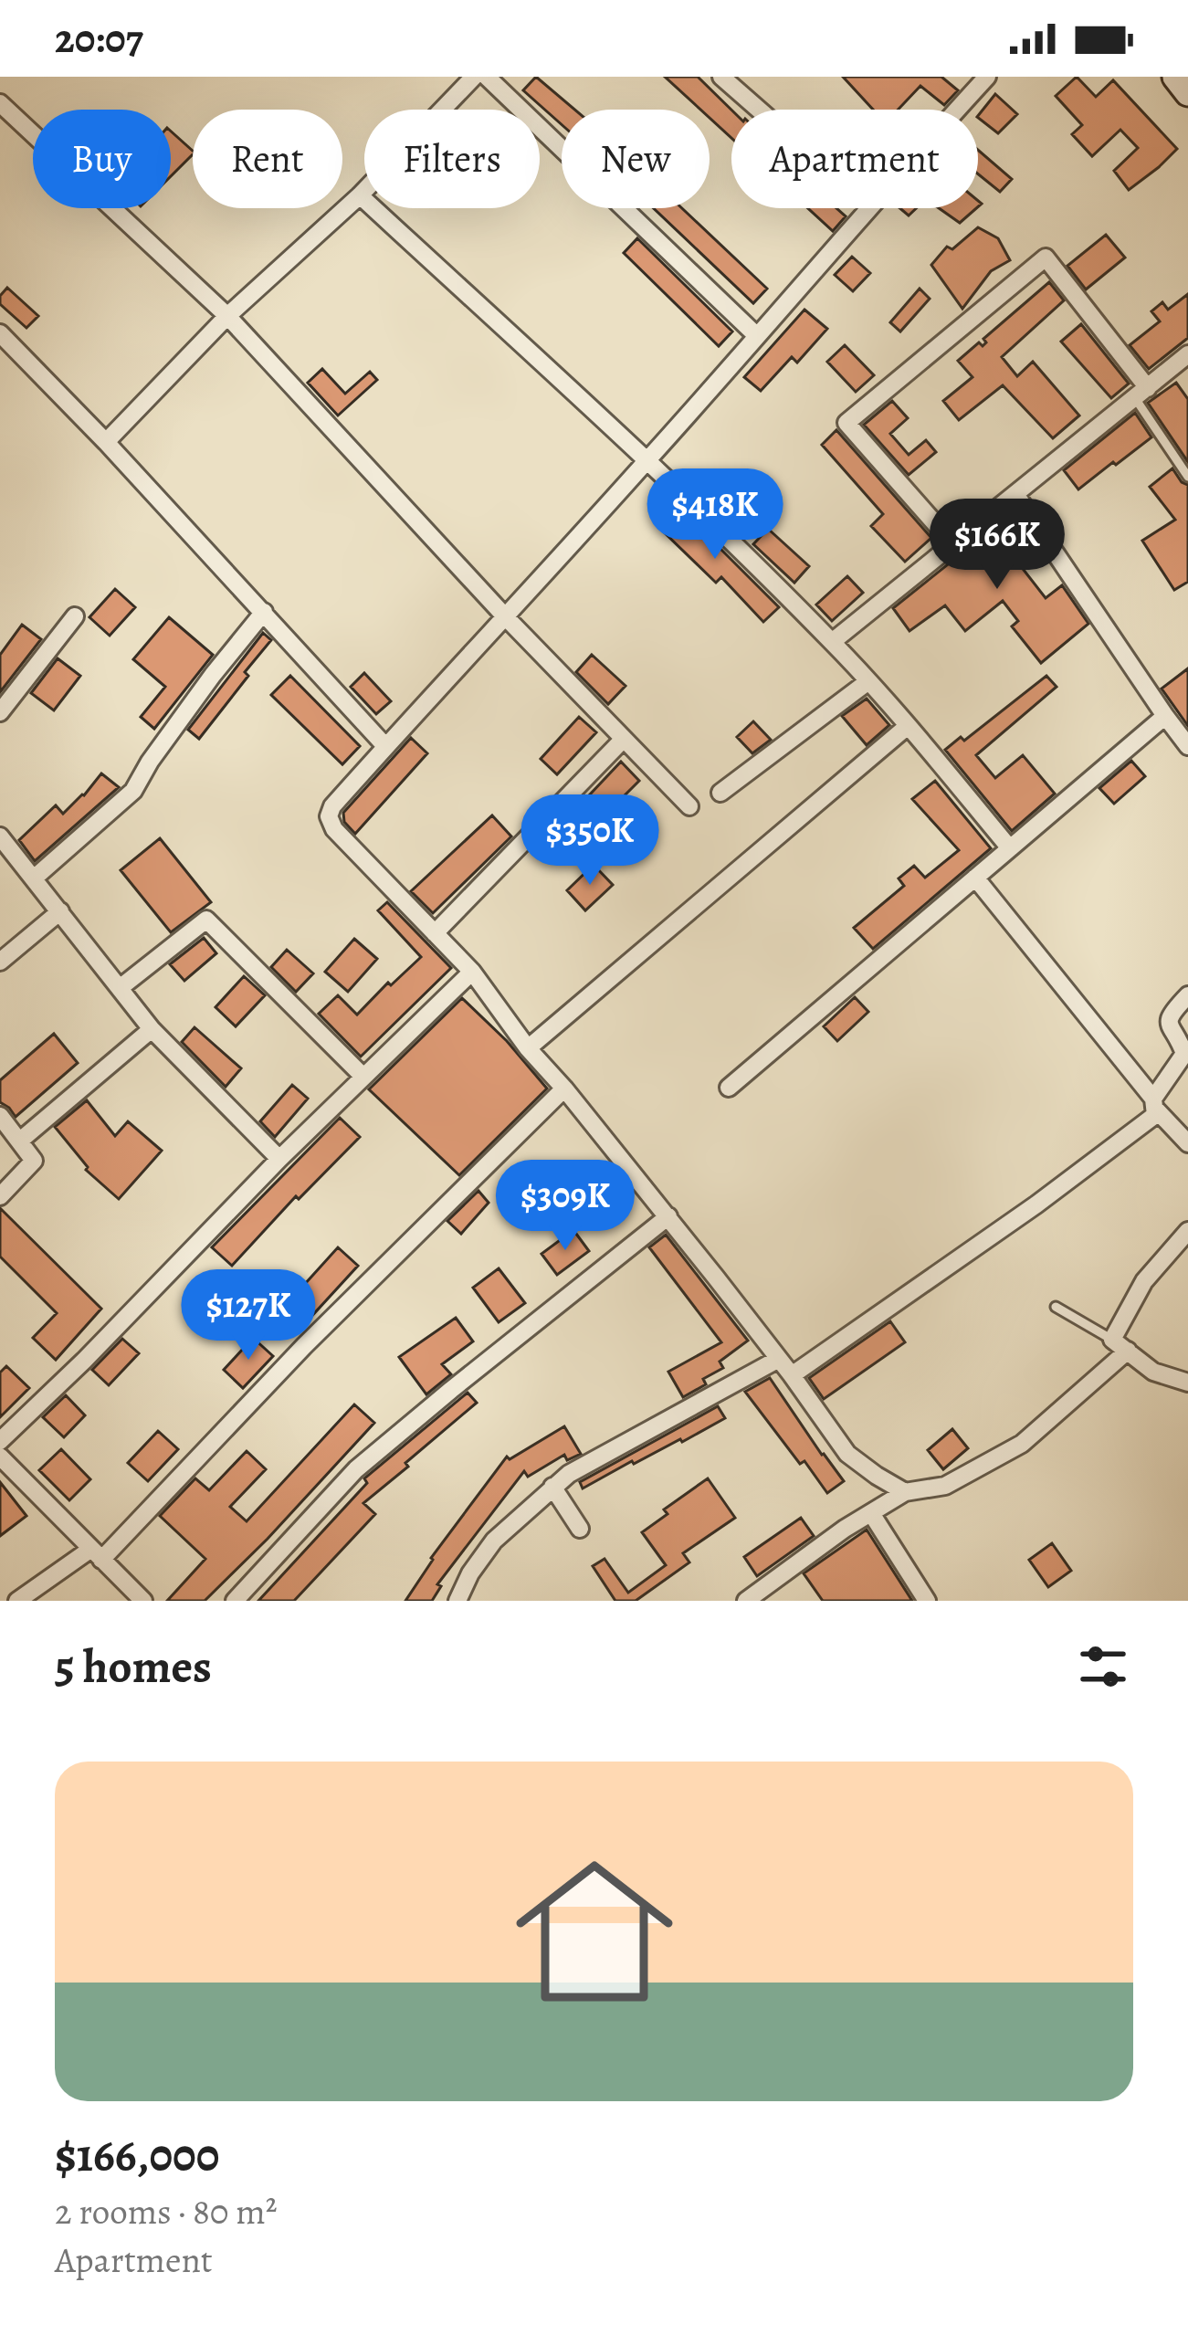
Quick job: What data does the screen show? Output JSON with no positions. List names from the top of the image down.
{
  "page": {
    "status": "20:07",
    "chip": [
      "Buy",
      "Rent",
      "Filters",
      "New",
      "Apartment"
    ],
    "price": [
      "$418K",
      "$166K",
      "$350K",
      "$309K",
      "$127K"
    ],
    "heading": "5 homes",
    "list": [
      {
        "name": "$166,000",
        "note": "2 rooms · 80 m² · Apartment"
      }
    ]
  }
}
